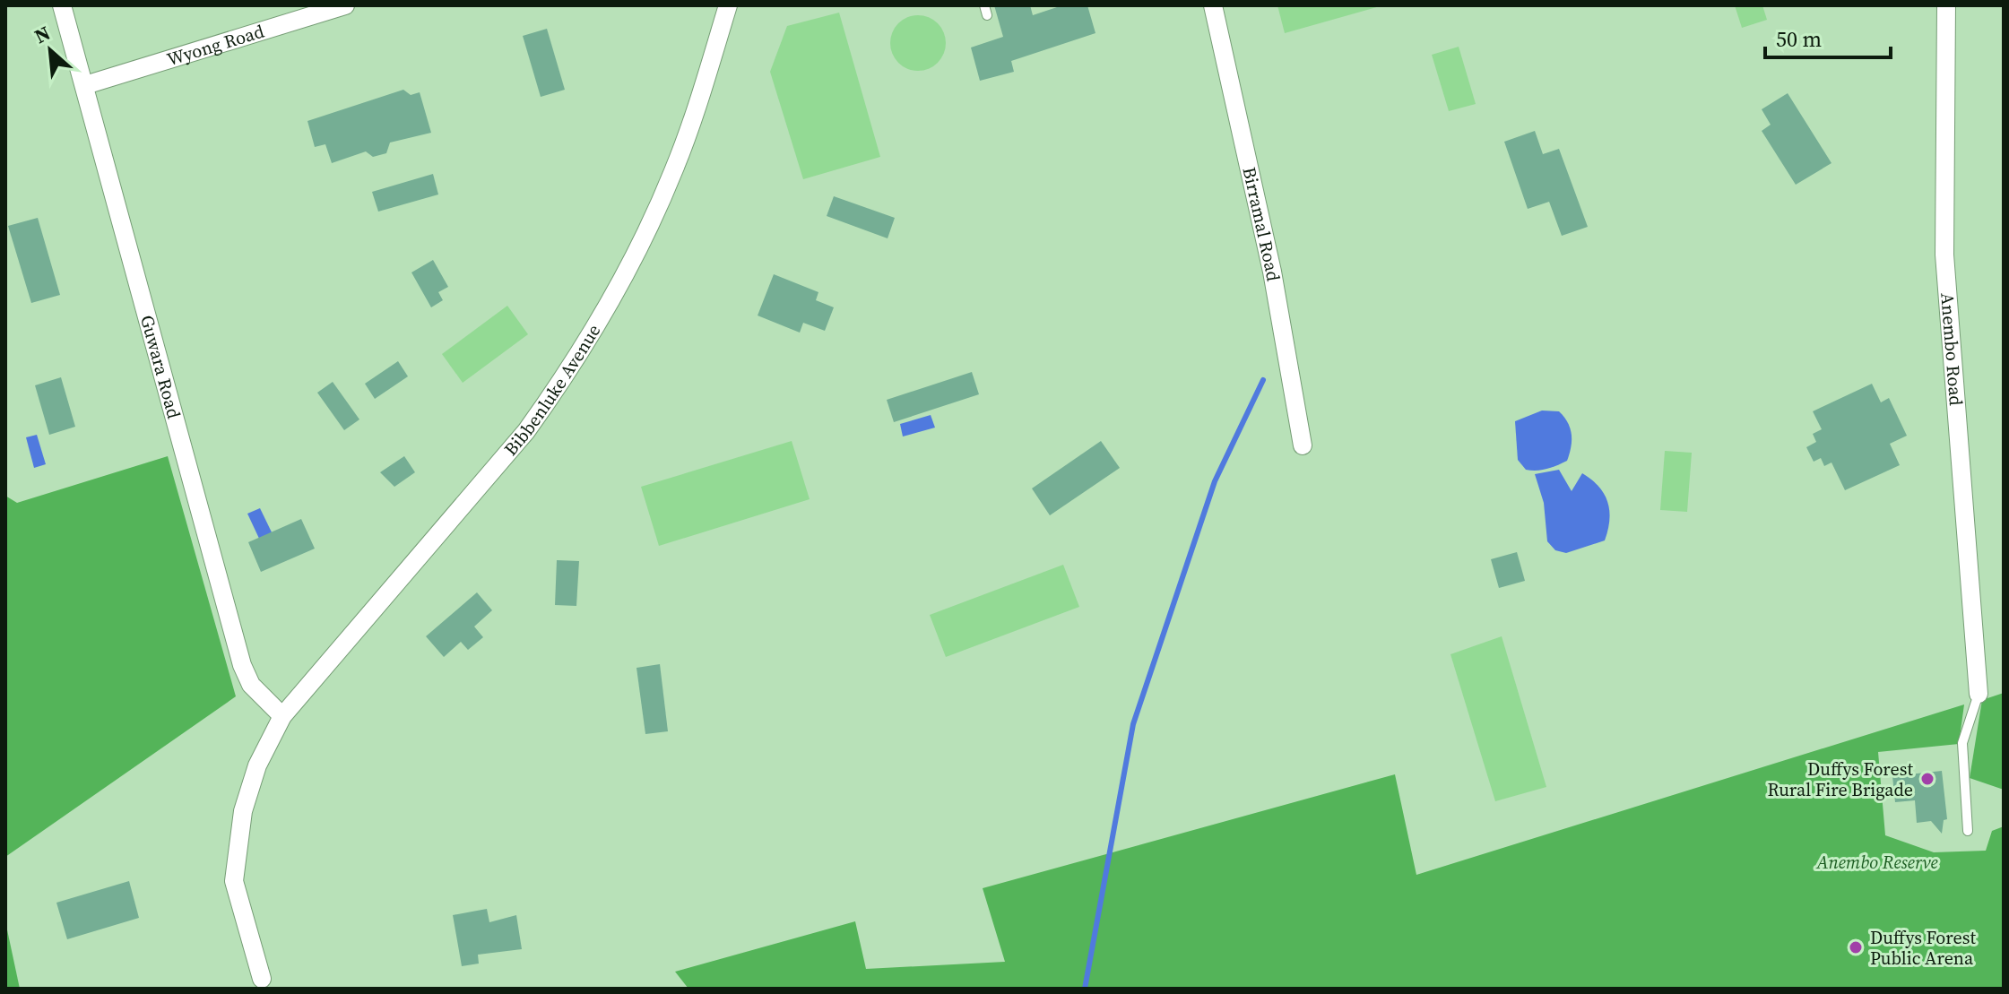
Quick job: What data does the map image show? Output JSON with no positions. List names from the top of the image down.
{
  "streets": {
    "street": [
      "Wyong Road",
      "Birramal Road",
      "Anembo Road",
      "Guwara Road",
      "Bibbenluke Avenue"
    ]
  },
  "crossings": [
    ["Wyong Road", "Guwara Road"],
    ["Guwara Road", "Bibbenluke Avenue"]
  ],
  "parks": ["Anembo Reserve"],
  "places": ["Duffys Forest Rural Fire Brigade", "Duffys Forest Public Arena"],
  "scale_bar": "50 m",
  "north": "top left"
}
